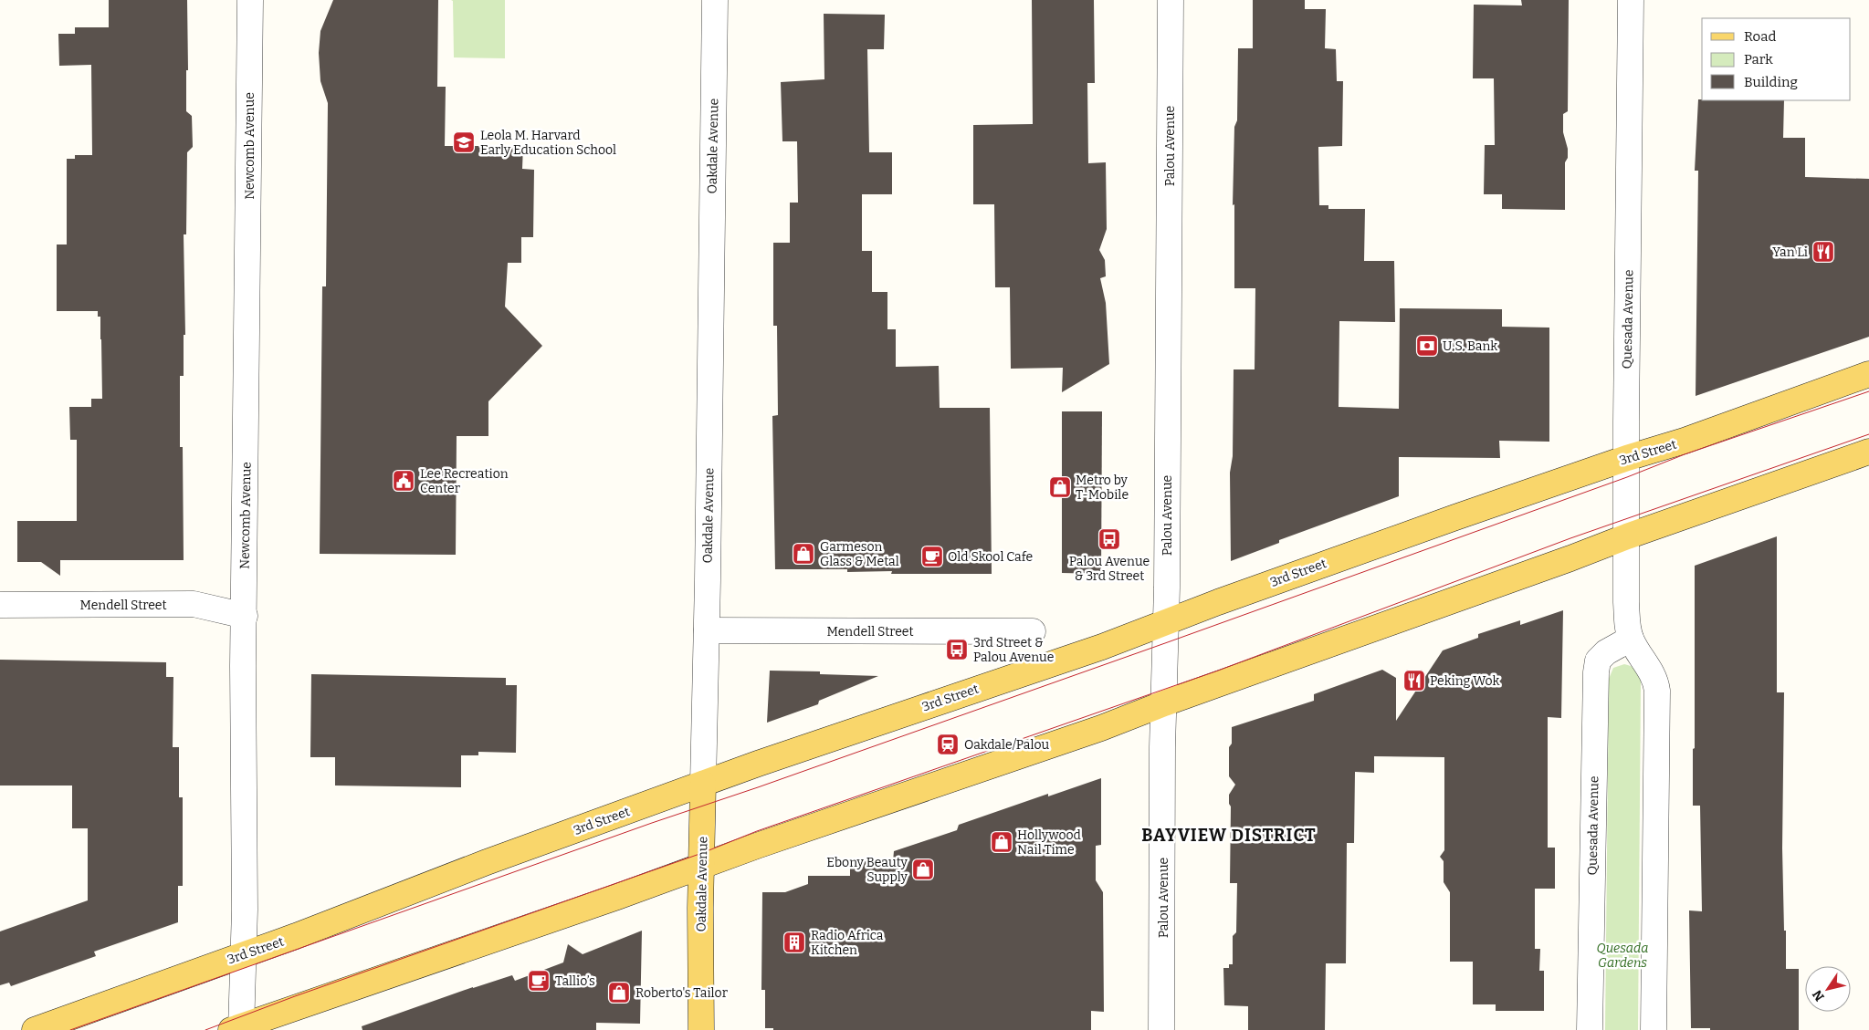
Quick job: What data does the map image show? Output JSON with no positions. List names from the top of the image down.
{
  "streets": {
    "main road": ["Oakdale Avenue", "3rd Street"],
    "street": [
      "Newcomb Avenue",
      "Palou Avenue",
      "Quesada Avenue",
      "Mendell Street"
    ]
  },
  "crossings": [
    ["Newcomb Avenue", "3rd Street"],
    ["Newcomb Avenue", "Mendell Street"],
    ["Oakdale Avenue", "3rd Street"],
    ["Oakdale Avenue", "Mendell Street"],
    ["Palou Avenue", "3rd Street"],
    ["Quesada Avenue", "3rd Street"]
  ],
  "districts": ["BAYVIEW DISTRICT"],
  "parks": ["Quesada Gardens"],
  "places": {
    "school or university": ["Leola M. Harvard Early Education School"],
    "restaurant": ["Yan Li", "Peking Wok"],
    "bank": ["U.S. Bank"],
    "public building": ["Lee Recreation Center"],
    "shop": [
      "Metro by T-Mobile",
      "Garmeson Glass & Metal",
      "Hollywood Nail Time",
      "Ebony Beauty Supply",
      "Roberto's Tailor"
    ],
    "bus stop": ["Palou Avenue & 3rd Street", "3rd Street & Palou Avenue"],
    "cafe": ["Old Skool Cafe", "Tallio’s"],
    "station": ["Oakdale/Palou"],
    "building": ["Radio Africa Kitchen"]
  },
  "legend": ["Road", "Park", "Building"],
  "north": "bottom left"
}
